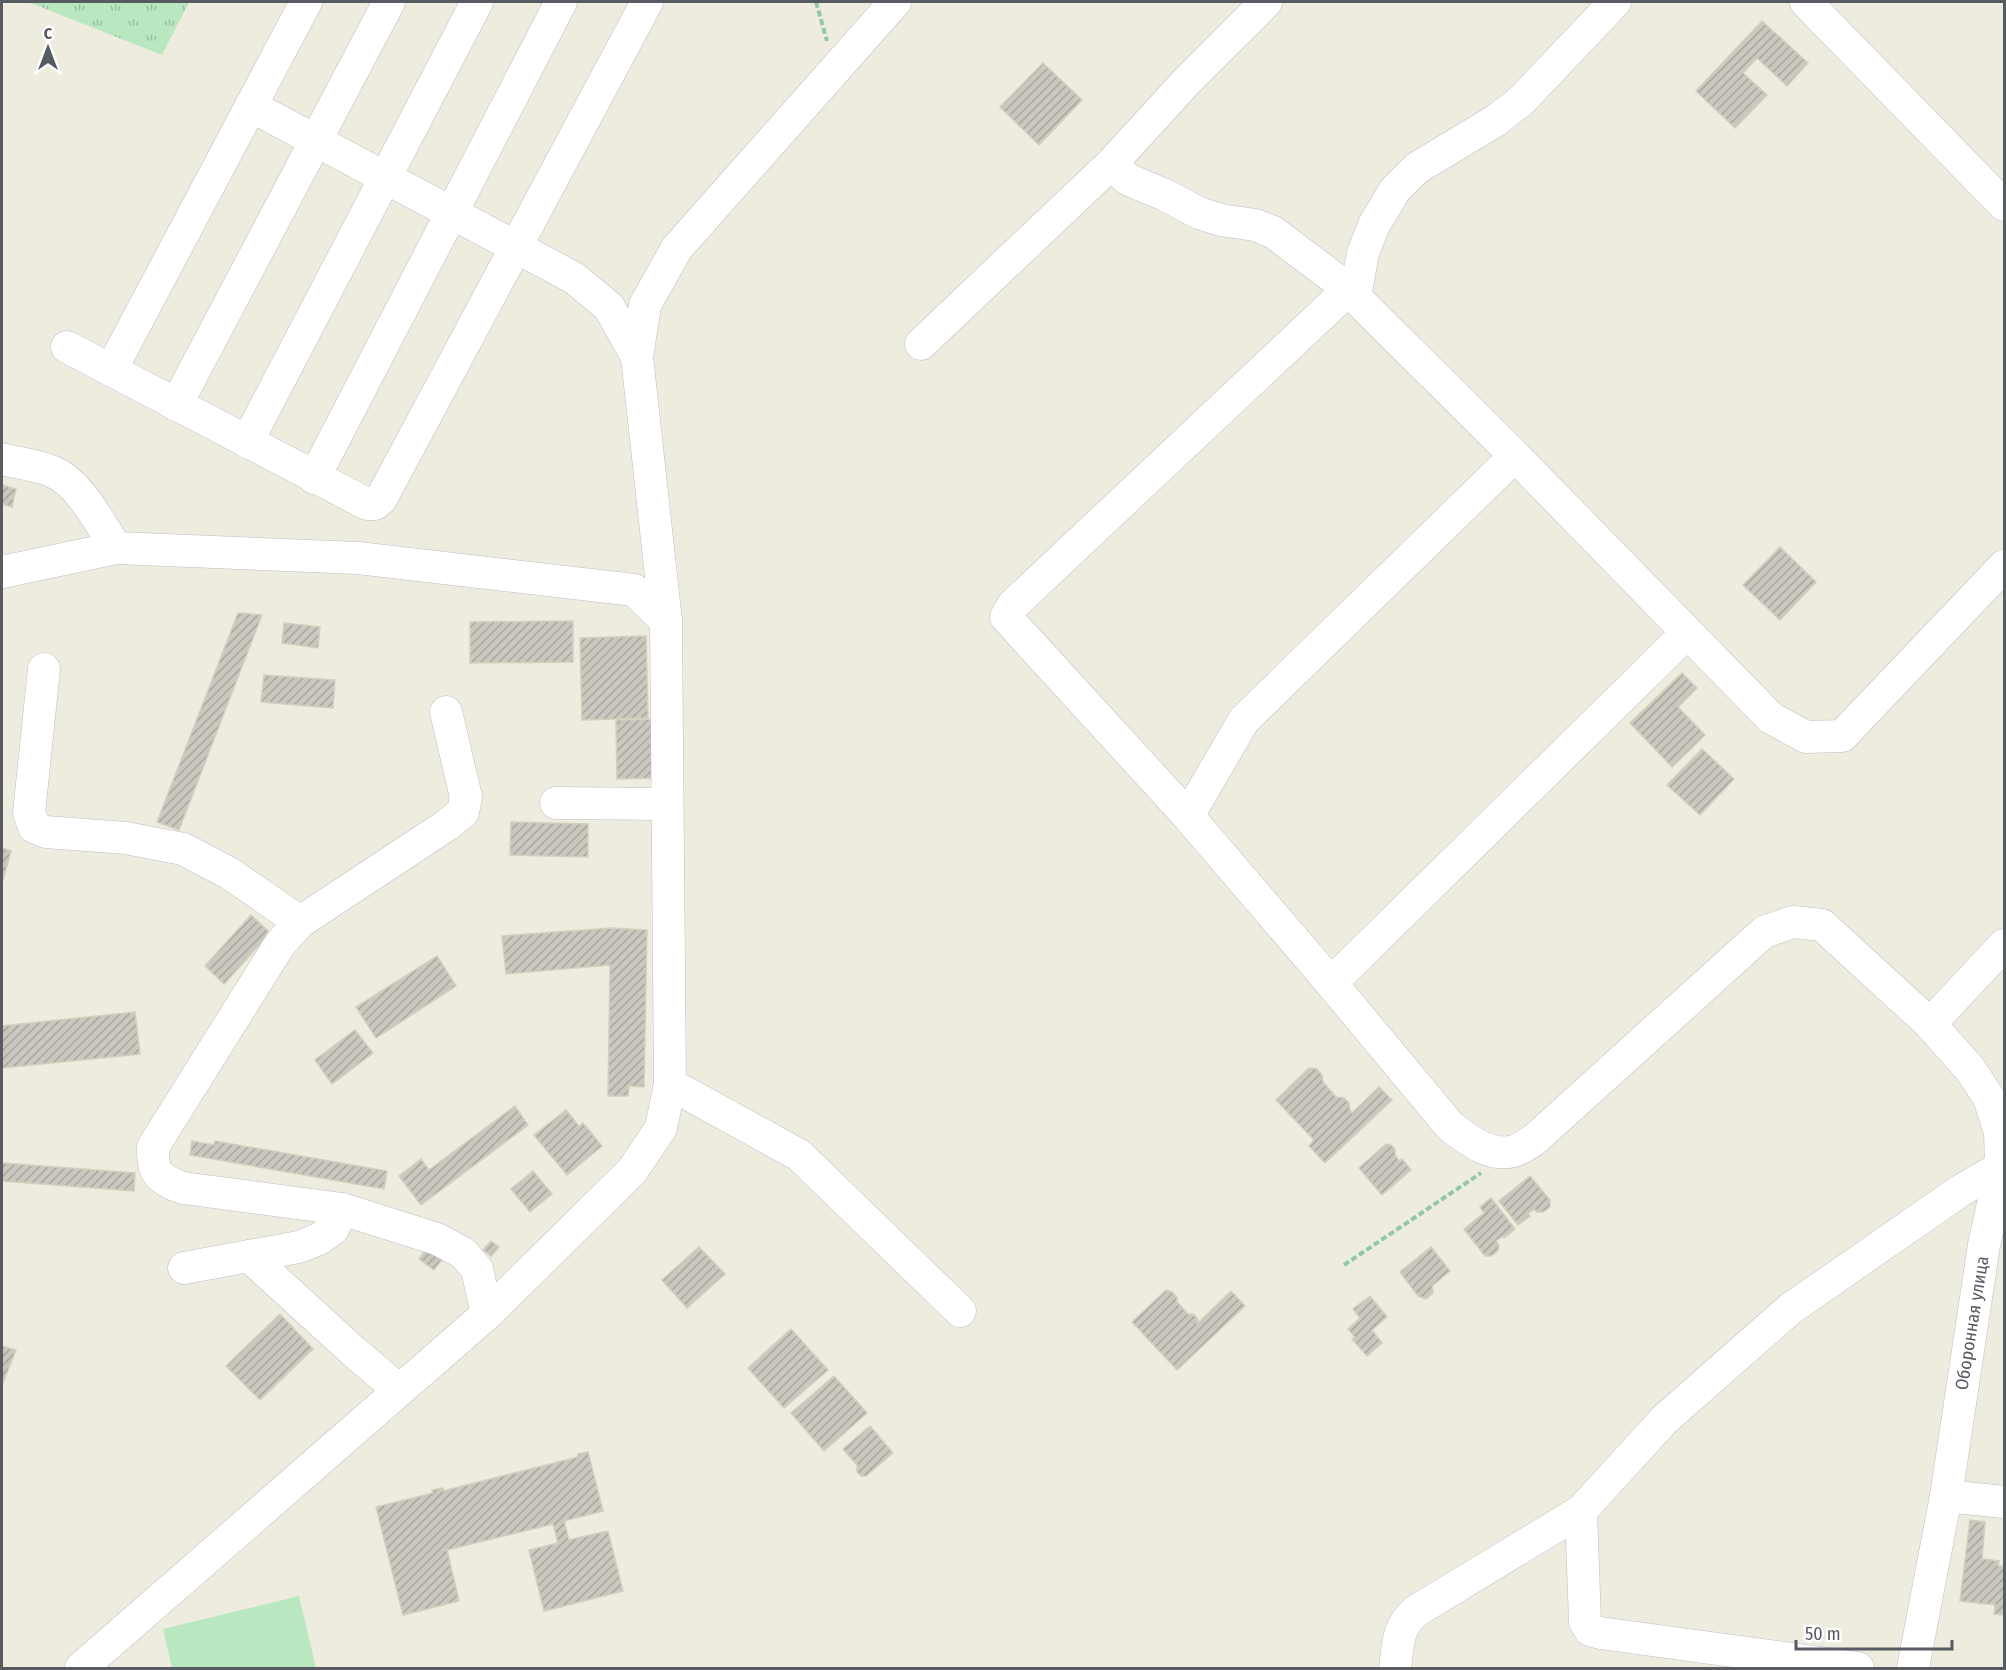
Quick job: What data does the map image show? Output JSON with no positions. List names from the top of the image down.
{
  "streets": {
    "street": ["Оборонная улица"]
  },
  "scale_bar": "50 m",
  "north": "top"
}
